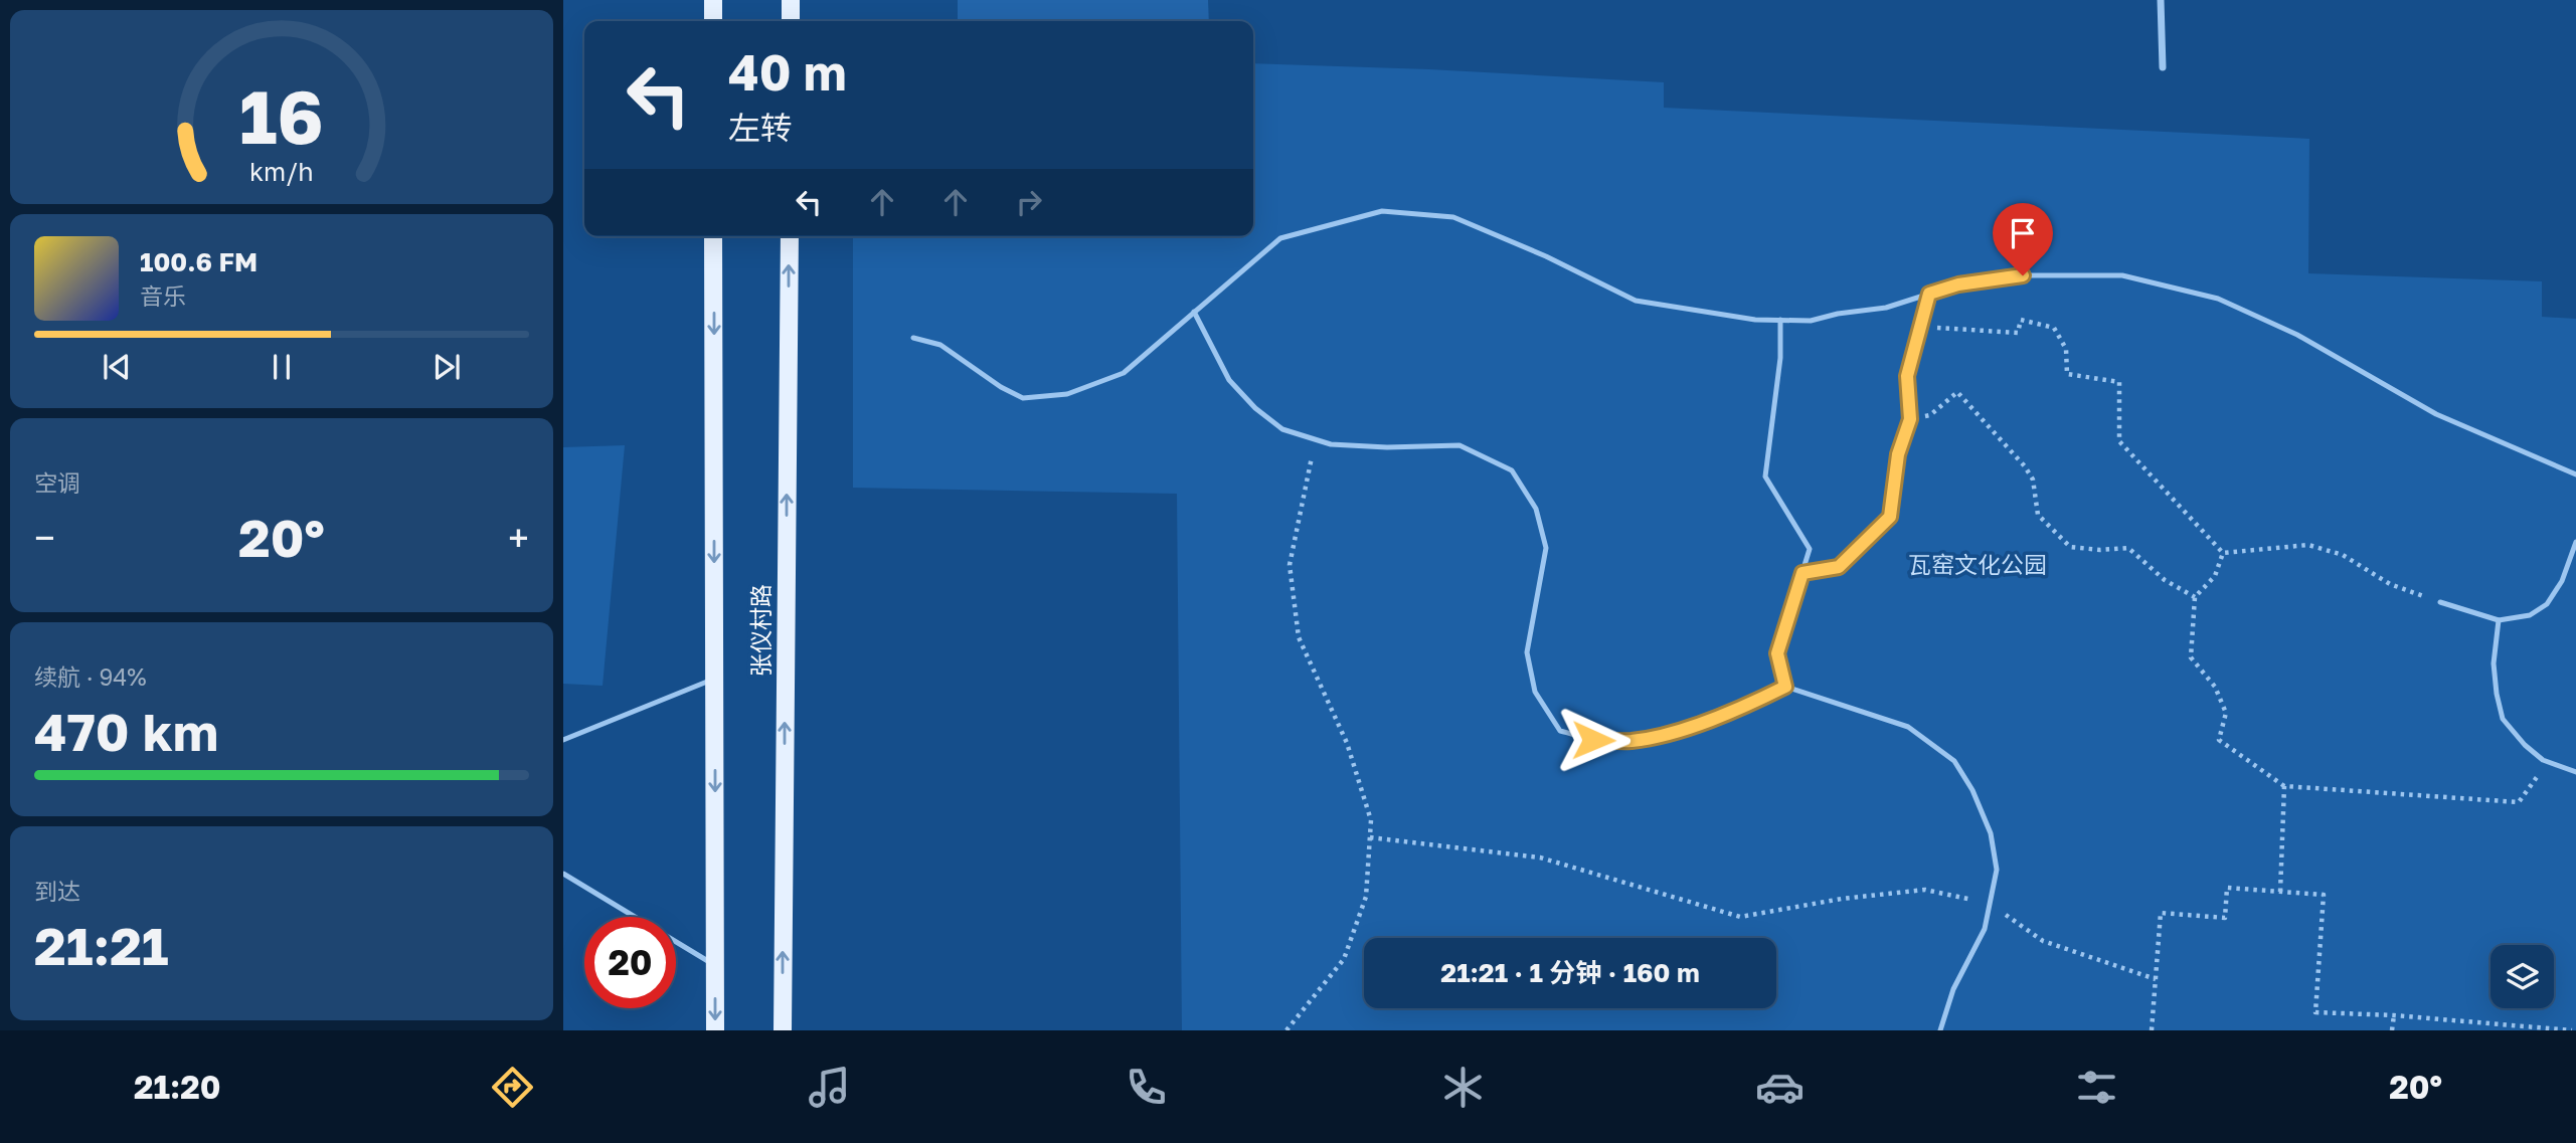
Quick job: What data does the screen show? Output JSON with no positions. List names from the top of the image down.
{
  "streets": {
    "main road": ["张仪村路"]
  },
  "parks": ["瓦窑文化公园"],
  "page": {
    "turn": ["40 m", "左转"],
    "song": ["100.6 FM", "音乐"],
    "tile": [
      "空调",
      ["续航 · 94%", "470 km"],
      ["到达", "21:21"]
    ],
    "heat": ["−", "20°", "+"],
    "limit": "20",
    "trip": "21:21 · 1 分钟 · 160 m",
    "tabs": ["21:20", "20°"],
    "gauge": ["16", "km/h"]
  }
}
